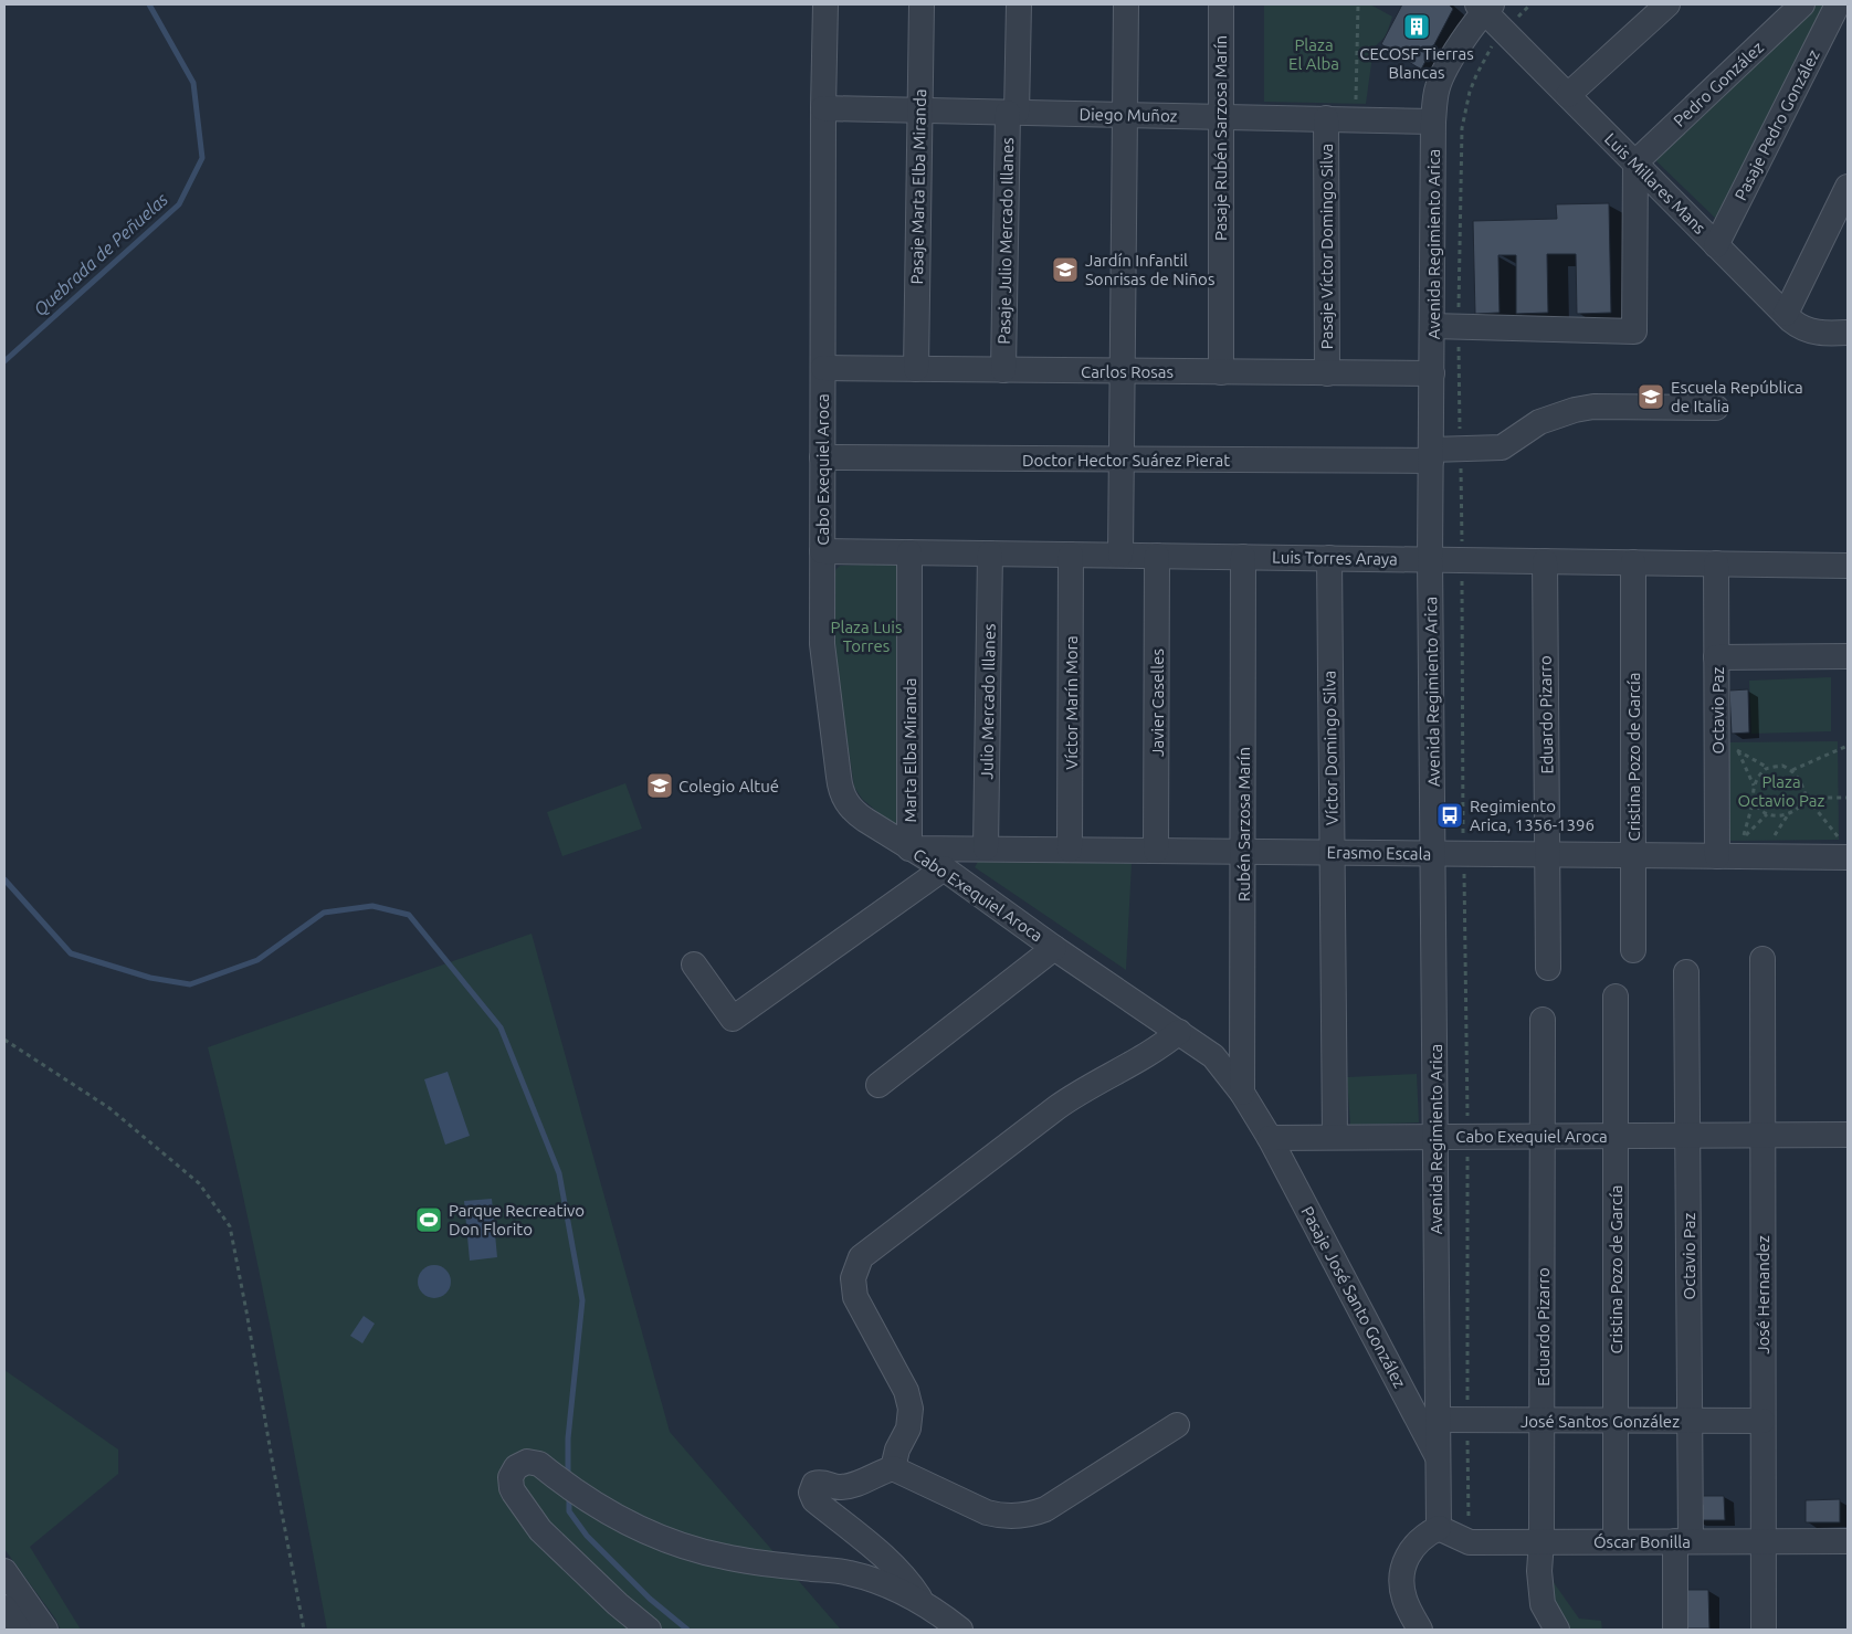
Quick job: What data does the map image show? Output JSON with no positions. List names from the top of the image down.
{
  "streets": {
    "street": [
      "Pedro González",
      "Diego Muñoz",
      "Pasaje Pedro González",
      "Pasaje Rubén Sarzosa Marín",
      "Luis Millares Mans",
      "Pasaje Marta Elba Miranda",
      "Pasaje Julio Mercado Illanes",
      "Avenida Regimiento Arica",
      "Pasaje Víctor Domingo Silva",
      "Carlos Rosas",
      "Doctor Hector Suárez Pierat",
      "Cabo Exequiel Aroca",
      "Luis Torres Araya",
      "Julio Mercado Illanes",
      "Víctor Marín Mora",
      "Javier Caselles",
      "Octavio Paz",
      "Eduardo Pizarro",
      "Víctor Domingo Silva",
      "Marta Elba Miranda",
      "Cristina Pozo de García",
      "Rubén Sarzosa Marín",
      "Erasmo Escala",
      "José Hernandez",
      "Pasaje José Santo González",
      "José Santos González",
      "Óscar Bonilla"
    ]
  },
  "crossings": [
    ["Pedro González", "Luis Millares Mans"],
    ["Diego Muñoz", "Pasaje Rubén Sarzosa Marín"],
    ["Diego Muñoz", "Pasaje Marta Elba Miranda"],
    ["Diego Muñoz", "Pasaje Julio Mercado Illanes"],
    ["Diego Muñoz", "Avenida Regimiento Arica"],
    ["Diego Muñoz", "Pasaje Víctor Domingo Silva"],
    ["Diego Muñoz", "Cabo Exequiel Aroca"],
    ["Pasaje Pedro González", "Luis Millares Mans"],
    ["Pasaje Rubén Sarzosa Marín", "Carlos Rosas"],
    ["Luis Millares Mans", "Avenida Regimiento Arica"],
    ["Pasaje Marta Elba Miranda", "Carlos Rosas"],
    ["Pasaje Julio Mercado Illanes", "Carlos Rosas"],
    ["Avenida Regimiento Arica", "Carlos Rosas"],
    ["Avenida Regimiento Arica", "Doctor Hector Suárez Pierat"],
    ["Avenida Regimiento Arica", "Cabo Exequiel Aroca"],
    ["Avenida Regimiento Arica", "Luis Torres Araya"],
    ["Avenida Regimiento Arica", "Erasmo Escala"],
    ["Avenida Regimiento Arica", "Pasaje José Santo González"],
    ["Avenida Regimiento Arica", "José Santos González"],
    ["Avenida Regimiento Arica", "Óscar Bonilla"],
    ["Pasaje Víctor Domingo Silva", "Carlos Rosas"],
    ["Carlos Rosas", "Cabo Exequiel Aroca"],
    ["Doctor Hector Suárez Pierat", "Cabo Exequiel Aroca"],
    ["Cabo Exequiel Aroca", "Luis Torres Araya"],
    ["Cabo Exequiel Aroca", "Octavio Paz"],
    ["Cabo Exequiel Aroca", "Eduardo Pizarro"],
    ["Cabo Exequiel Aroca", "Víctor Domingo Silva"],
    ["Cabo Exequiel Aroca", "Marta Elba Miranda"],
    ["Cabo Exequiel Aroca", "Cristina Pozo de García"],
    ["Cabo Exequiel Aroca", "Rubén Sarzosa Marín"],
    ["Cabo Exequiel Aroca", "Erasmo Escala"],
    ["Cabo Exequiel Aroca", "José Hernandez"],
    ["Cabo Exequiel Aroca", "Pasaje José Santo González"],
    ["Luis Torres Araya", "Julio Mercado Illanes"],
    ["Luis Torres Araya", "Víctor Marín Mora"],
    ["Luis Torres Araya", "Javier Caselles"],
    ["Luis Torres Araya", "Octavio Paz"],
    ["Luis Torres Araya", "Eduardo Pizarro"],
    ["Luis Torres Araya", "Víctor Domingo Silva"],
    ["Luis Torres Araya", "Marta Elba Miranda"],
    ["Luis Torres Araya", "Cristina Pozo de García"],
    ["Luis Torres Araya", "Rubén Sarzosa Marín"],
    ["Julio Mercado Illanes", "Erasmo Escala"],
    ["Víctor Marín Mora", "Erasmo Escala"],
    ["Javier Caselles", "Erasmo Escala"],
    ["Octavio Paz", "Erasmo Escala"],
    ["Octavio Paz", "José Santos González"],
    ["Octavio Paz", "Óscar Bonilla"],
    ["Eduardo Pizarro", "Erasmo Escala"],
    ["Eduardo Pizarro", "José Santos González"],
    ["Eduardo Pizarro", "Óscar Bonilla"],
    ["Víctor Domingo Silva", "Erasmo Escala"],
    ["Marta Elba Miranda", "Erasmo Escala"],
    ["Cristina Pozo de García", "Erasmo Escala"],
    ["Cristina Pozo de García", "José Santos González"],
    ["Cristina Pozo de García", "Óscar Bonilla"],
    ["Rubén Sarzosa Marín", "Erasmo Escala"],
    ["José Hernandez", "José Santos González"],
    ["José Hernandez", "Óscar Bonilla"]
  ],
  "water": ["Quebrada de Peñuelas"],
  "parks": ["Plaza El Alba", "Plaza Luis Torres", "Plaza Octavio Paz"],
  "places": {
    "building": ["CECOSF Tierras Blancas"],
    "school or university": ["Jardín Infantil Sonrisas de Niños", "Escuela República de Italia", "Colegio Altué"],
    "bus stop": ["Regimiento Arica, 1356-1396"],
    "sports": ["Parque Recreativo Don Florito"]
  }
}
